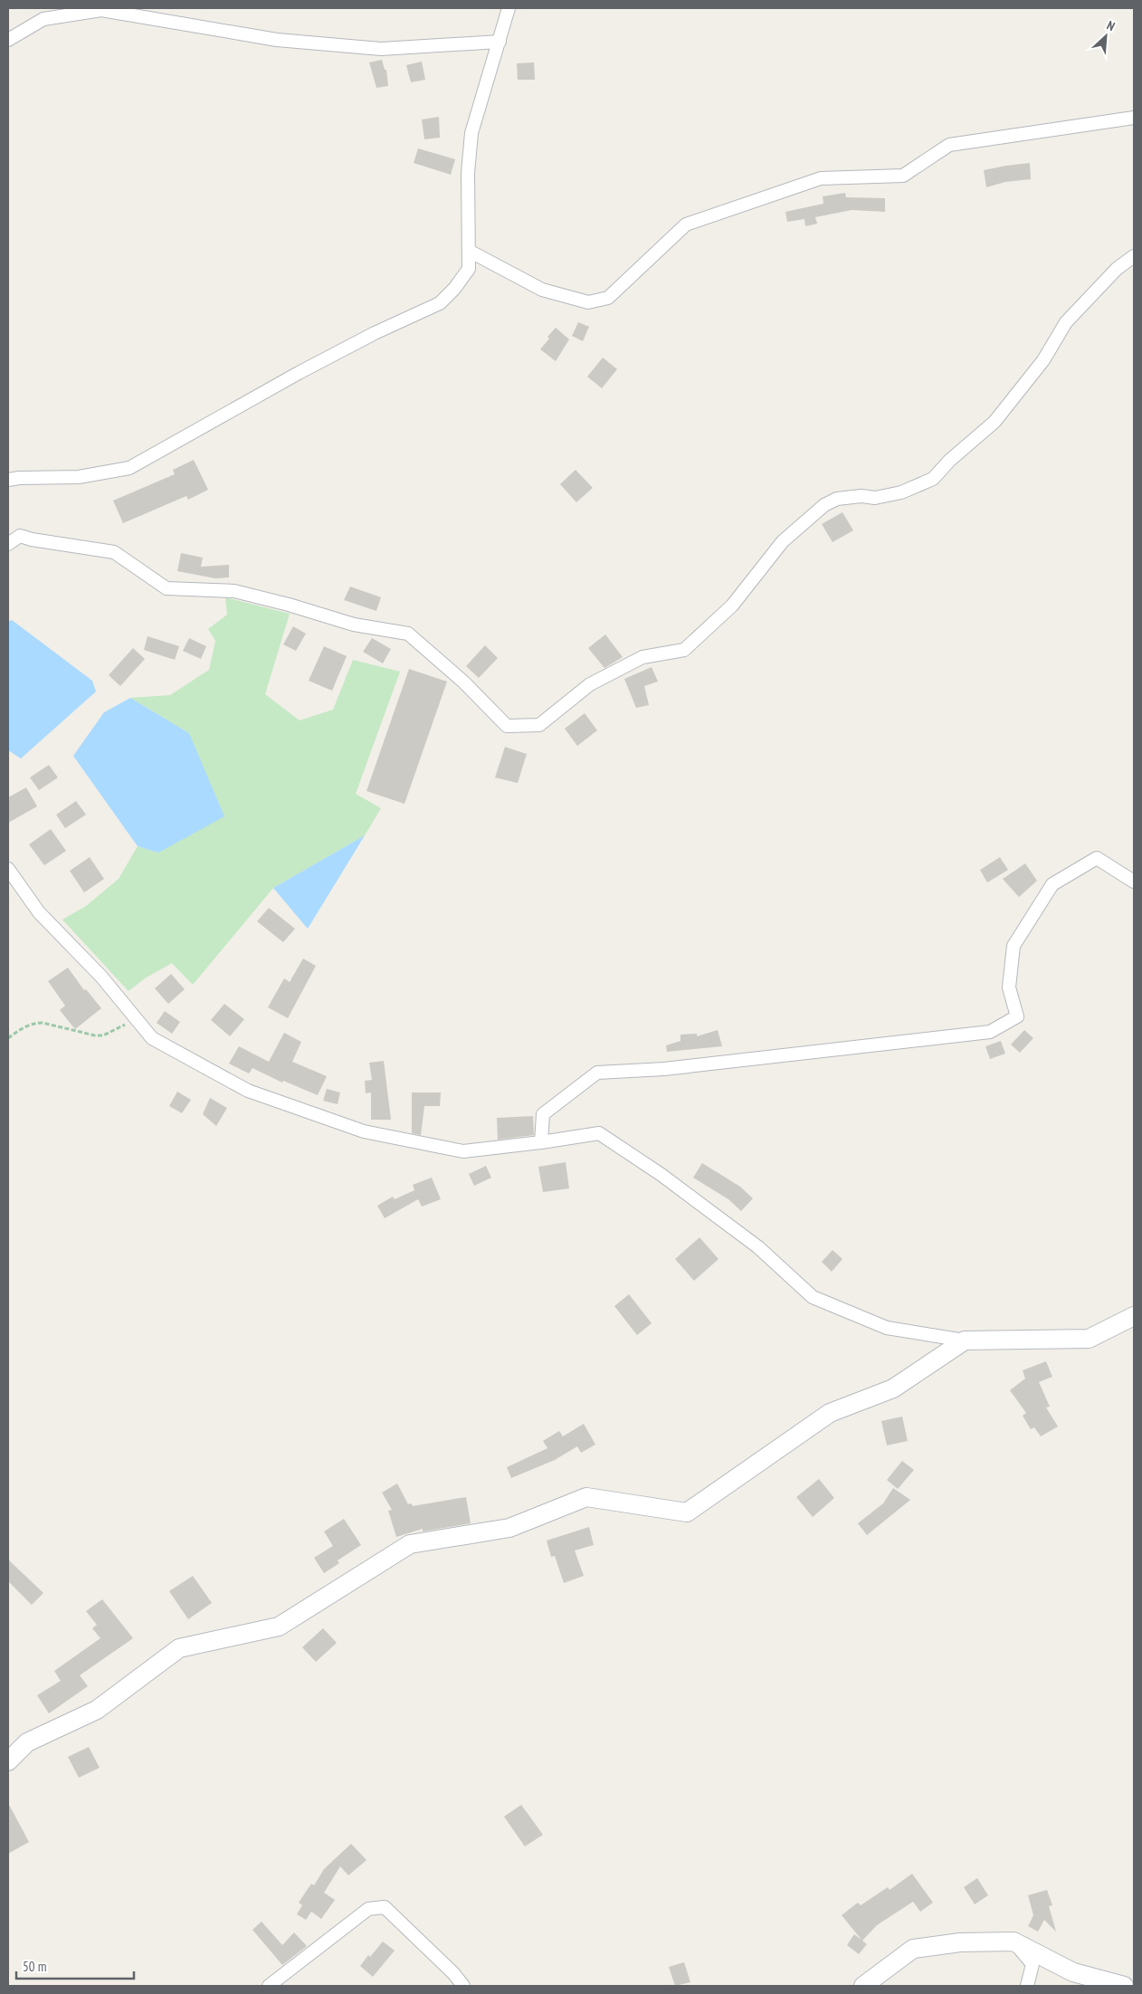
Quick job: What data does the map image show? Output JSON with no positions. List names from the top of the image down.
{
  "scale_bar": "50 m",
  "north": "top right"
}
